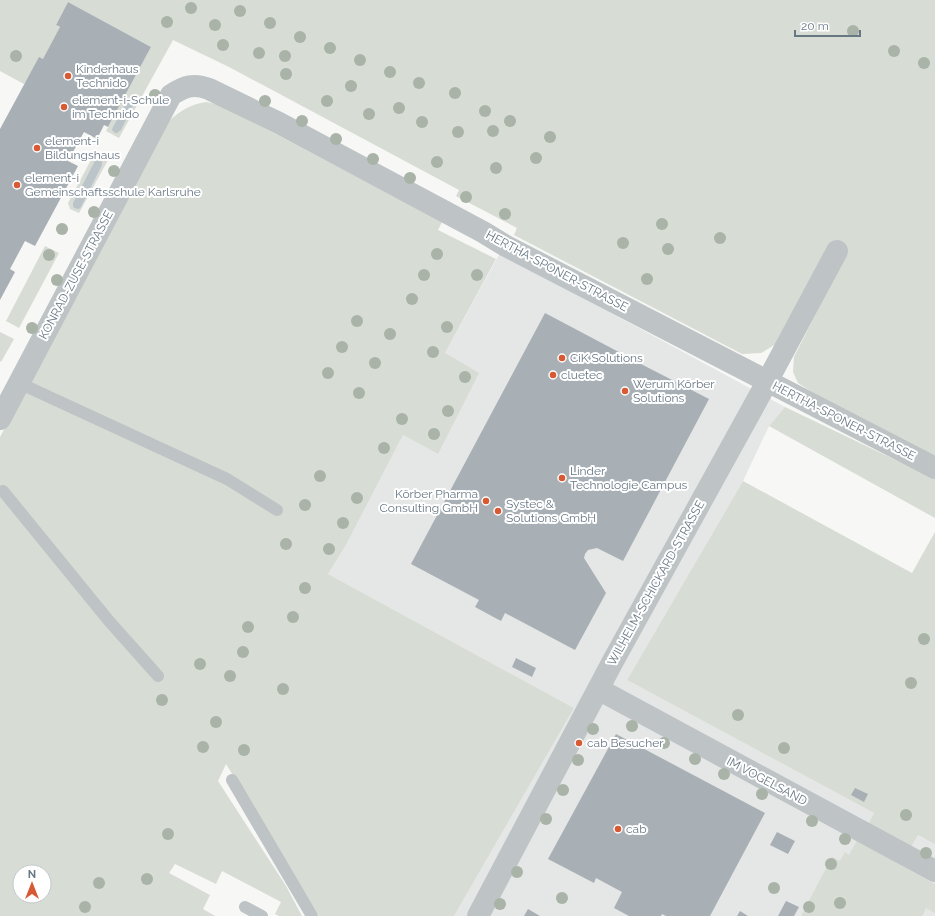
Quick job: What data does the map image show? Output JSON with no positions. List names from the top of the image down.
{
  "streets": {
    "street": [
      "HERTHA-SPONER-STRASSE",
      "KONRAD-ZUSE-STRASSE",
      "WILHELM-SCHICKARD-STRASSE",
      "IM VOGELSAND"
    ]
  },
  "crossings": [
    ["HERTHA-SPONER-STRASSE", "KONRAD-ZUSE-STRASSE"],
    ["HERTHA-SPONER-STRASSE", "WILHELM-SCHICKARD-STRASSE"],
    ["WILHELM-SCHICKARD-STRASSE", "IM VOGELSAND"]
  ],
  "places": [
    "Kinderhaus Technido",
    "element-i-Schule im Technido",
    "element-i Bildungshaus",
    "element-i Gemeinschaftsschule Karlsruhe",
    "CiK Solutions",
    "cluetec",
    "Werum Körber Solutions",
    "Linder Technologie Campus",
    "Körber Pharma Consulting GmbH",
    "Systec & Solutions GmbH",
    "cab Besucher",
    "cab"
  ],
  "scale_bar": "20 m",
  "north": "top"
}
